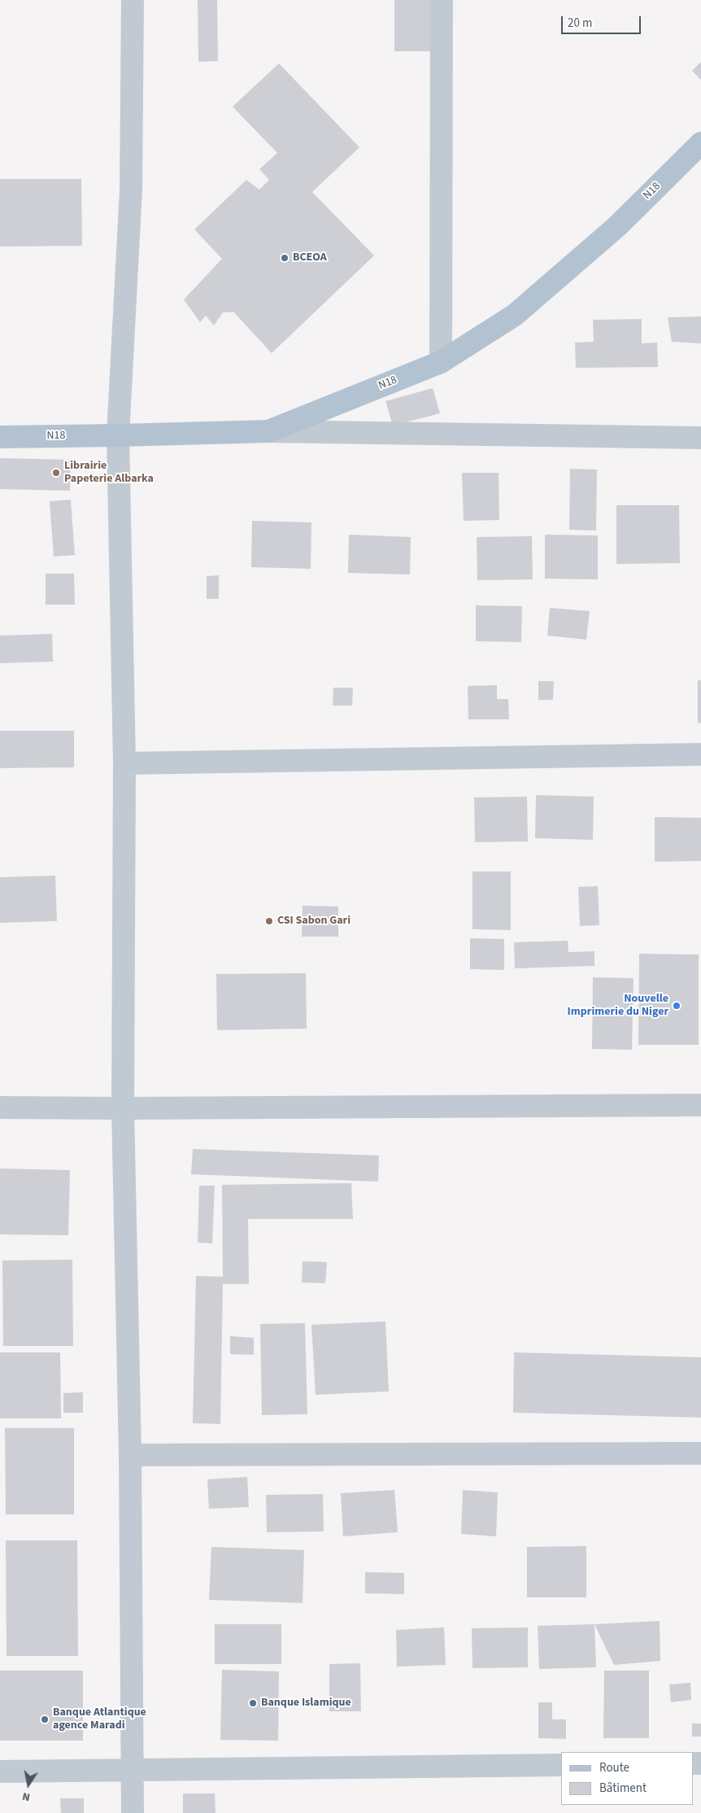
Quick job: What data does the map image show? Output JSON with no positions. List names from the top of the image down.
{
  "streets": {
    "main road": ["N18"]
  },
  "places": [
    "BCEOA",
    "Librairie Papeterie Albarka",
    "CSI Sabon Gari",
    "Nouvelle Imprimerie du Niger",
    "Banque Islamique",
    "Banque Atlantique agence Maradi"
  ],
  "legend": ["Route", "Bâtiment"],
  "scale_bar": "20 m",
  "north": "bottom"
}
